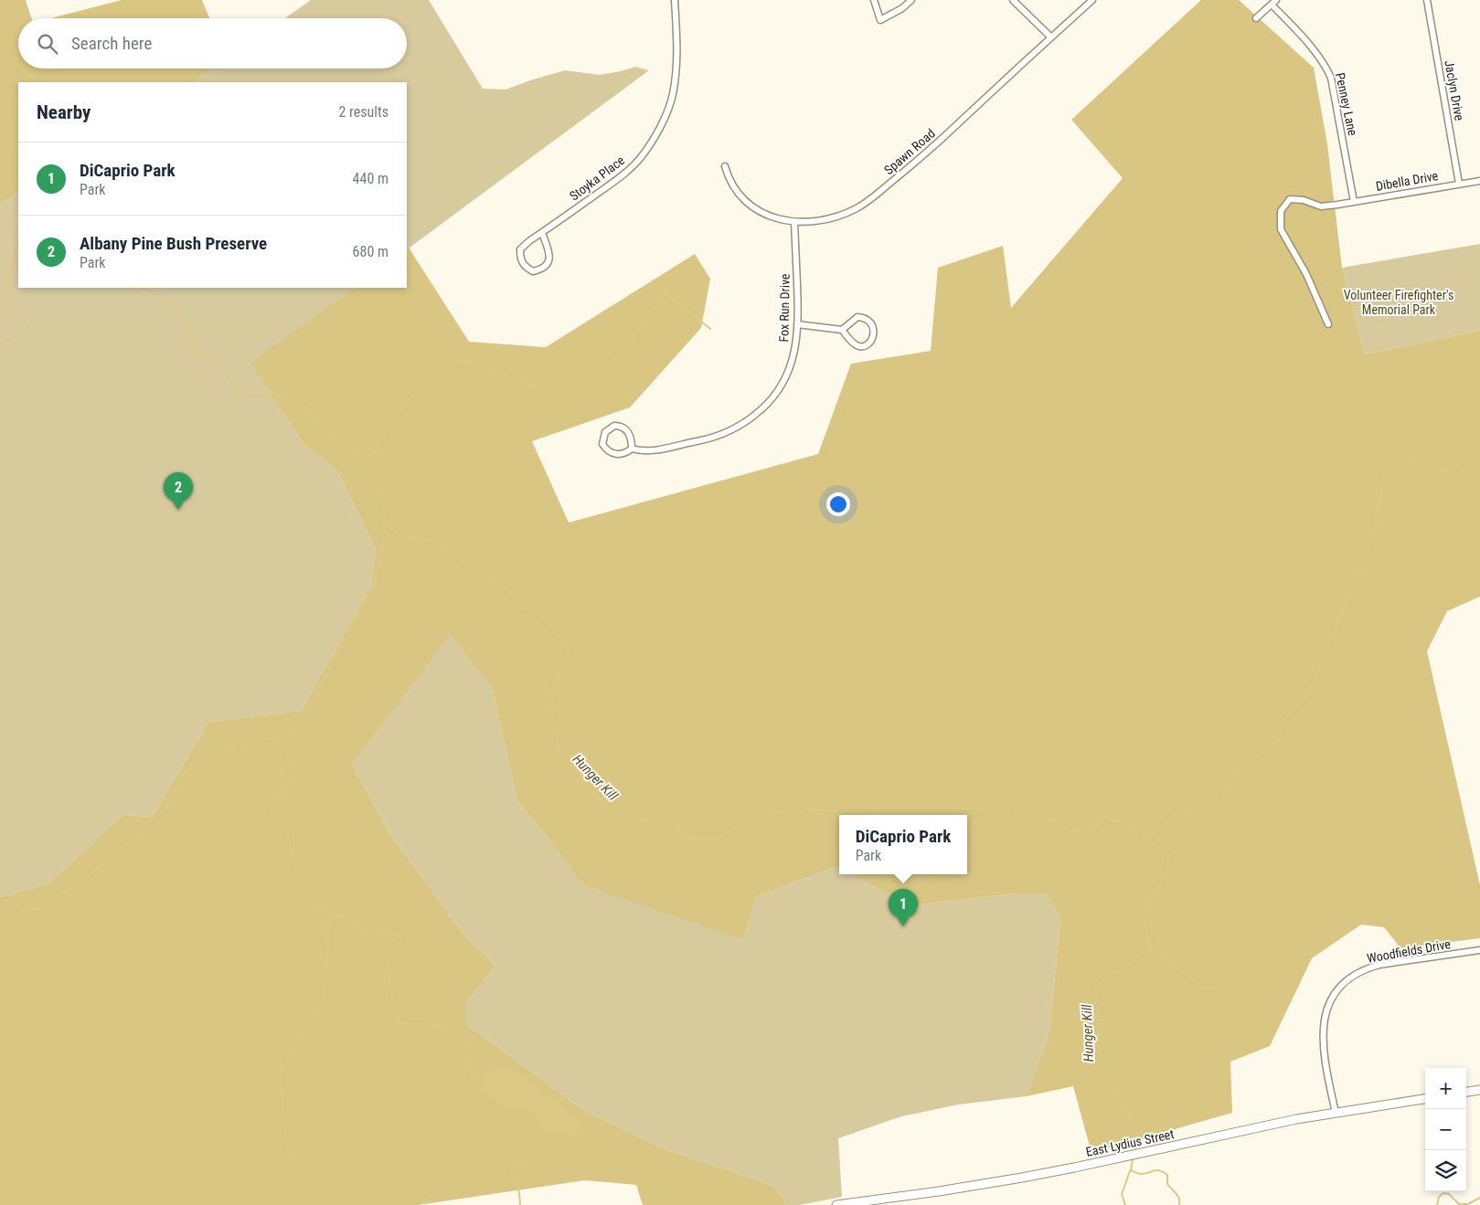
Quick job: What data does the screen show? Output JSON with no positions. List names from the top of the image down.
{
  "streets": {
    "street": [
      "Jaclyn Drive",
      "Penney Lane",
      "Spawn Road",
      "Stoyka Place",
      "Dibella Drive",
      "Fox Run Drive",
      "Woodfields Drive",
      "East Lydius Street"
    ]
  },
  "crossings": [
    ["Jaclyn Drive", "Dibella Drive"],
    ["Penney Lane", "Dibella Drive"],
    ["Spawn Road", "Fox Run Drive"],
    ["Woodfields Drive", "East Lydius Street"]
  ],
  "water": ["Hunger Kill"],
  "parks": ["Volunteer Firefighter's Memorial Park"],
  "page": {
    "search": "Search here",
    "heading": ["Nearby", "2 results"],
    "list": [
      {
        "mark": "1",
        "name": "DiCaprio Park",
        "note": "Park",
        "value": "440 m"
      },
      {
        "mark": "2",
        "name": "Albany Pine Bush Preserve",
        "note": "Park",
        "value": "680 m"
      }
    ],
    "pins": ["2", "1"],
    "popup": ["DiCaprio Park", "Park"],
    "map_buttons": ["+", "−"]
  }
}
